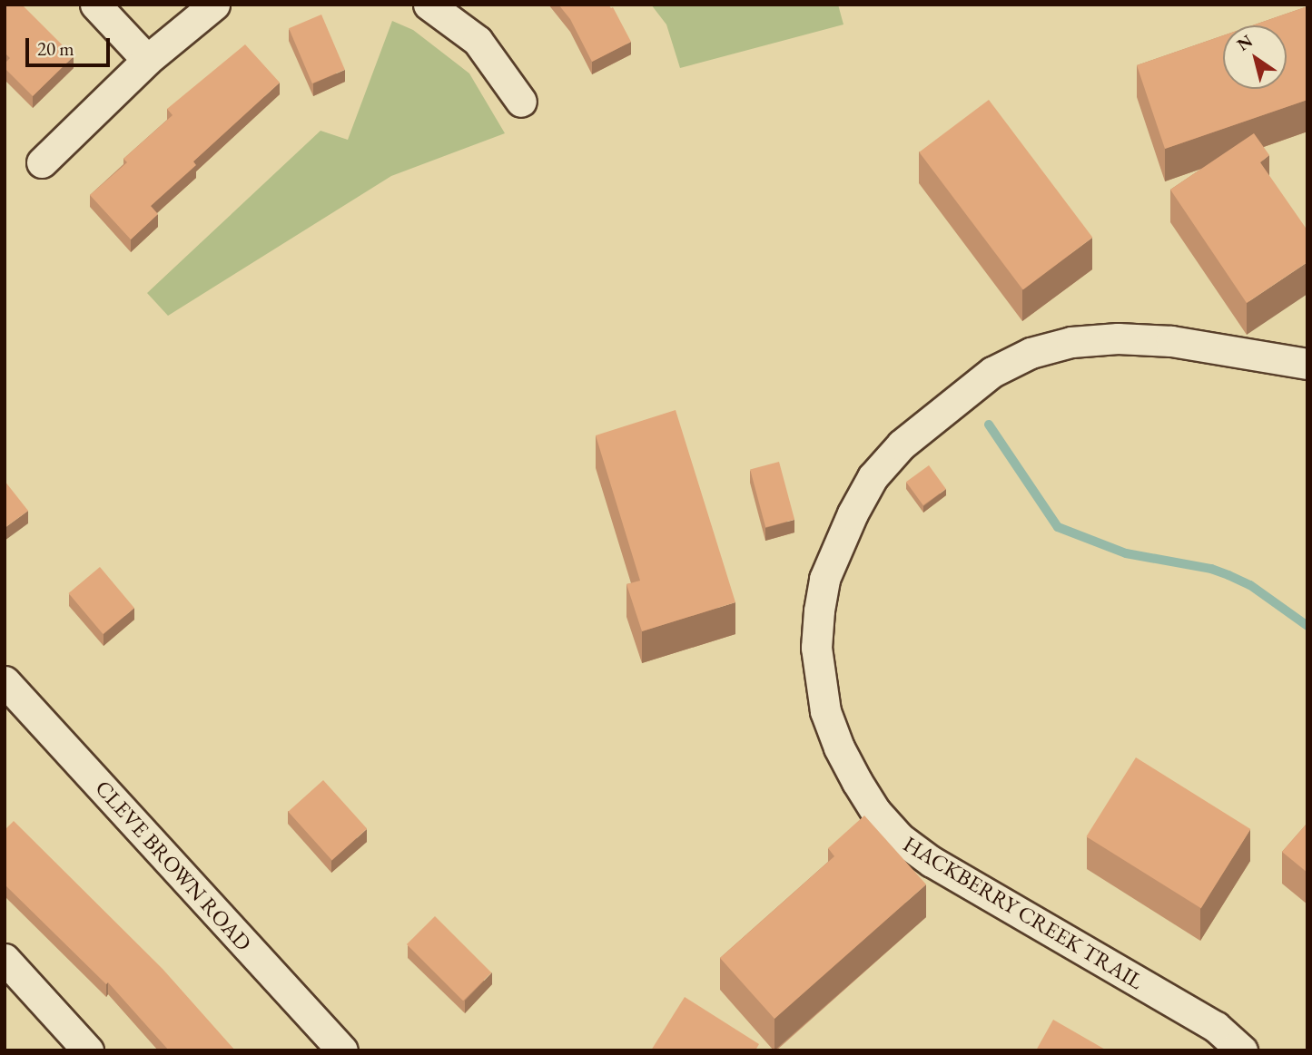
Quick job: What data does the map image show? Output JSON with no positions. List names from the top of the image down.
{
  "streets": {
    "street": ["CLEVE BROWN ROAD", "HACKBERRY CREEK TRAIL"]
  },
  "scale_bar": "20 m",
  "north": "top left"
}
